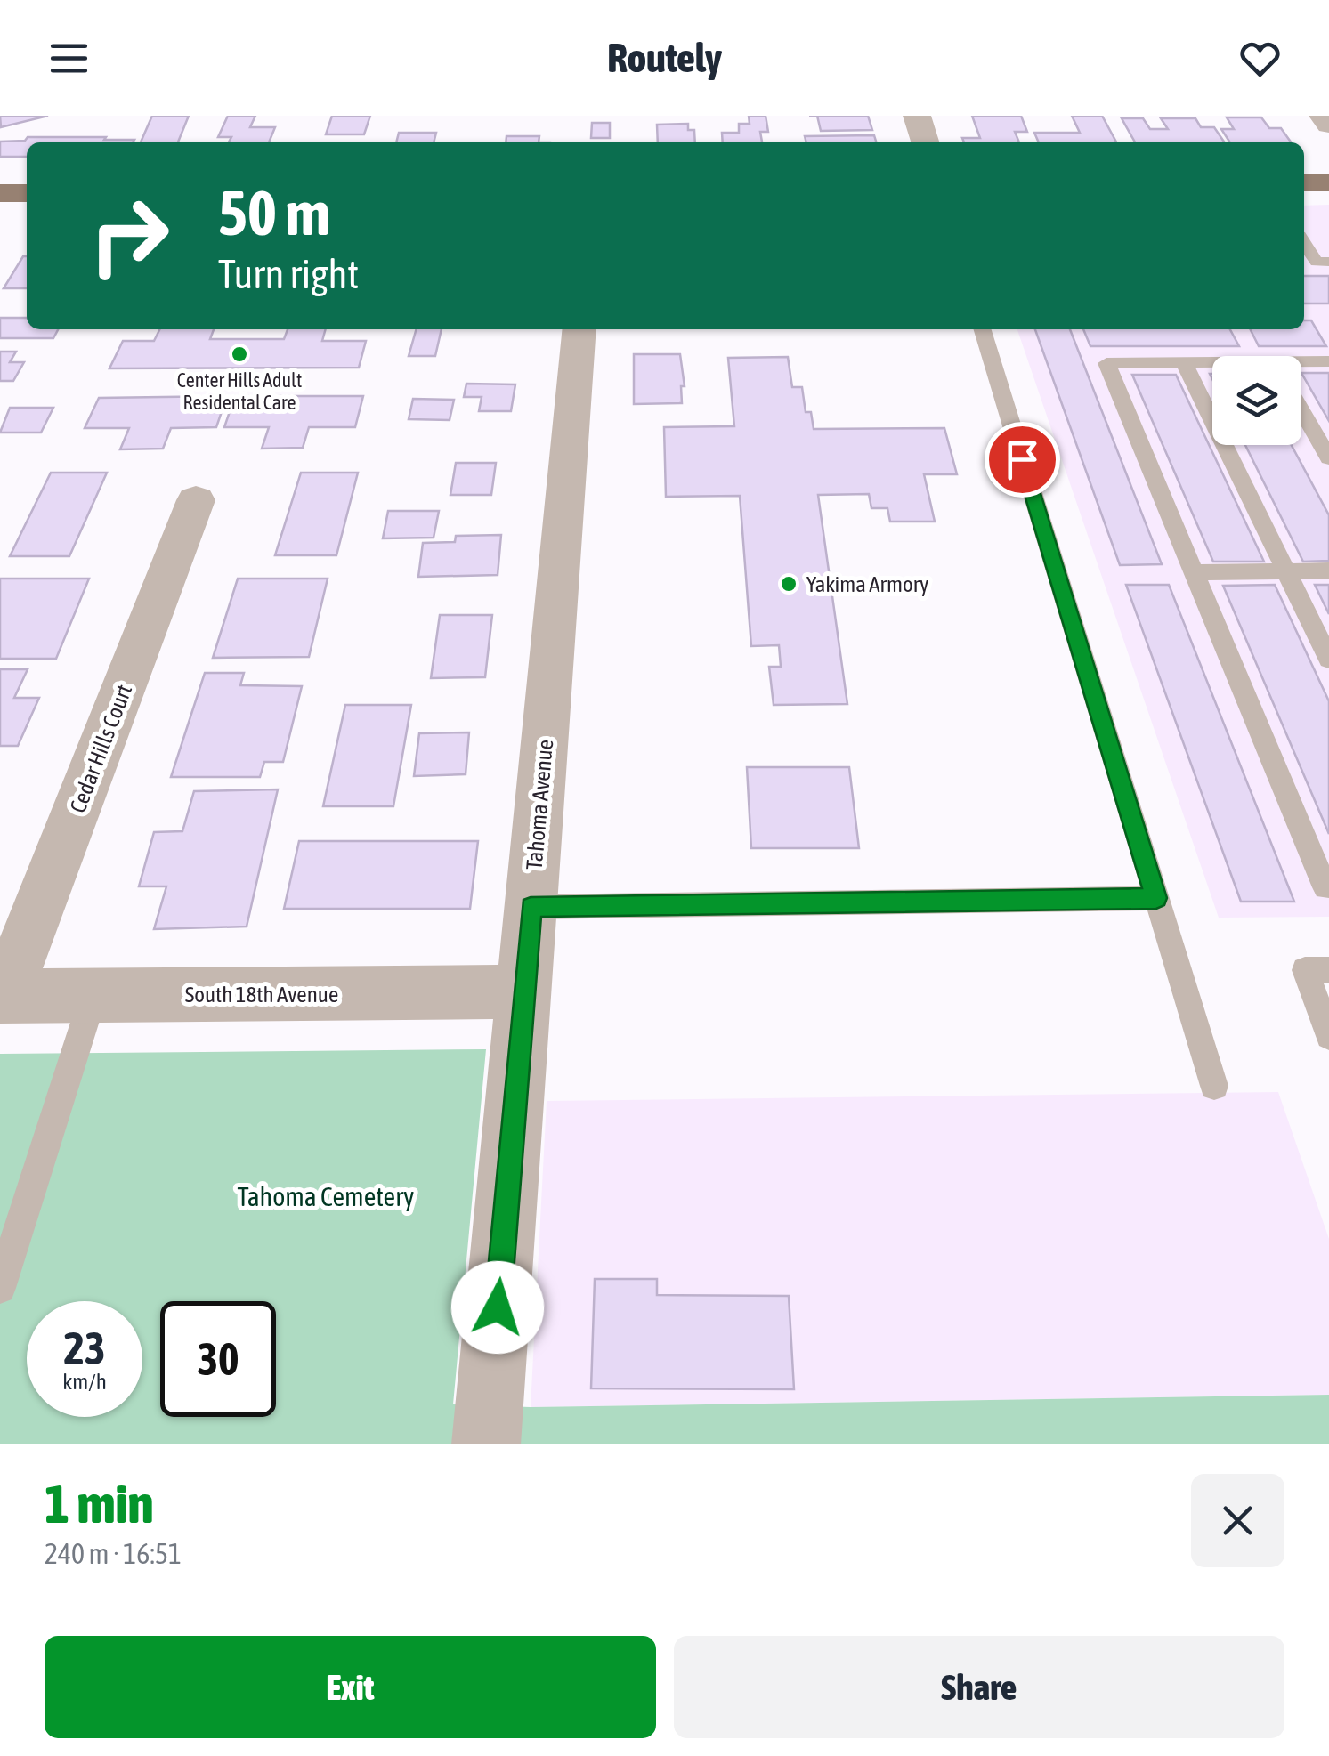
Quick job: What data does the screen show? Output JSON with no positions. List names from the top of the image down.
{
  "streets": {
    "street": ["Cedar Hills Court", "Tahoma Avenue", "South 18th Avenue"]
  },
  "crossings": [
    ["Cedar Hills Court", "South 18th Avenue"],
    ["Tahoma Avenue", "South 18th Avenue"]
  ],
  "parks": ["Tahoma Cemetery"],
  "places": ["Center Hills Adult Residental Care", "Yakima Armory"],
  "page": {
    "header": "Routely",
    "turn": ["50 m", "Turn right"],
    "speed": "23 km/h",
    "limit": "30",
    "heading": ["1 min", "240 m · 16:51"],
    "buttons": ["Exit", "Share"]
  }
}
